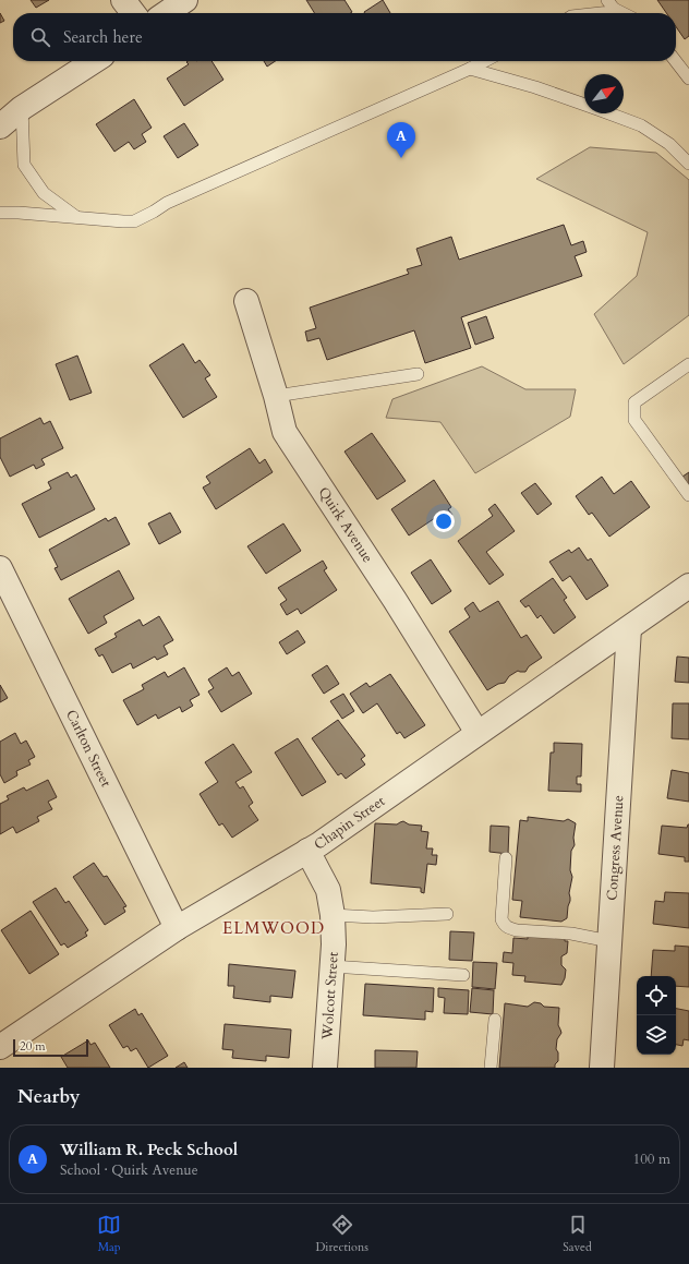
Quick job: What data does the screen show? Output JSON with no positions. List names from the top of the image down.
{
  "streets": {
    "street": [
      "Quirk Avenue",
      "Carlton Street",
      "Chapin Street",
      "Congress Avenue",
      "Wolcott Street"
    ]
  },
  "crossings": [
    ["Quirk Avenue", "Chapin Street"],
    ["Carlton Street", "Chapin Street"],
    ["Chapin Street", "Congress Avenue"],
    ["Chapin Street", "Wolcott Street"]
  ],
  "districts": ["ELMWOOD"],
  "scale_bar": "20 m",
  "north": "top right",
  "page": {
    "search": "Search here",
    "pins": "A",
    "scale": "20 m",
    "heading": "Nearby",
    "list": [
      {
        "mark": "A",
        "name": "William R. Peck School",
        "note": "School · Quirk Avenue",
        "value": "100 m"
      }
    ],
    "nav": ["Map", "Directions", "Saved"]
  }
}
